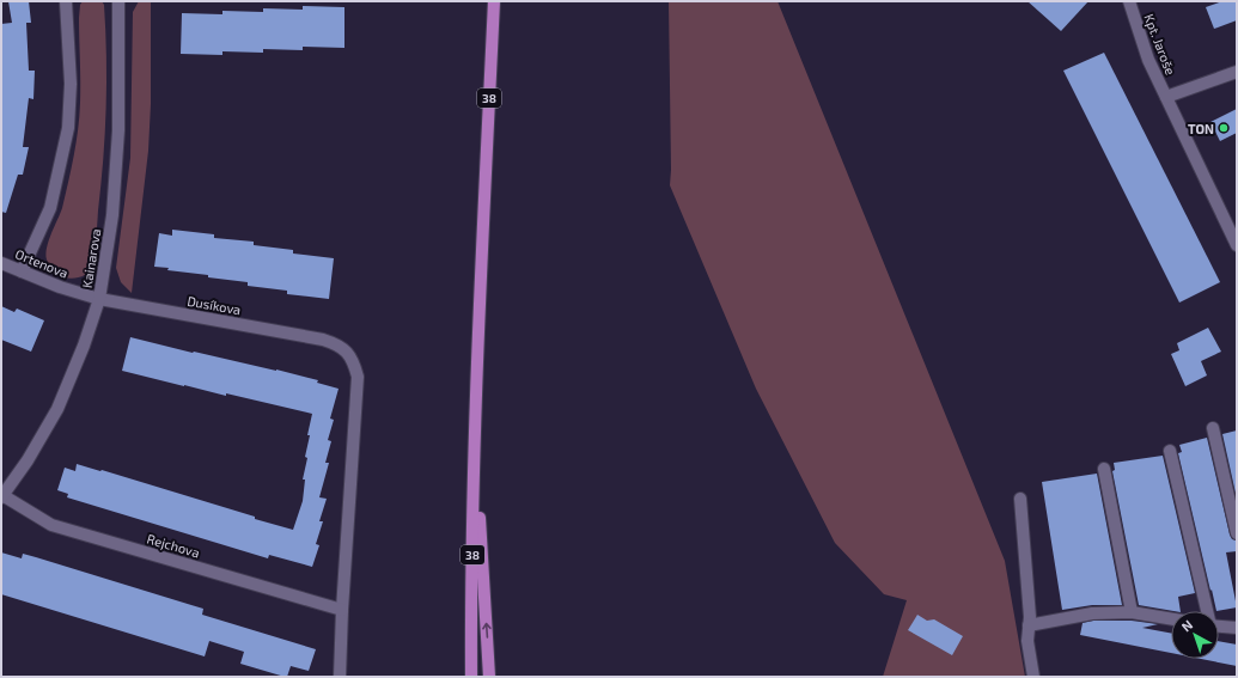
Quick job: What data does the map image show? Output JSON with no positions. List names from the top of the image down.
{
  "streets": {
    "main road": ["38"],
    "street": [
      "Kpt. Jaroše",
      "Kainarova",
      "Ortenova",
      "Dusíkova",
      "Rejchova"
    ]
  },
  "crossings": [
    ["Kainarova", "Ortenova"],
    ["Kainarova", "Dusíkova"],
    ["Kainarova", "Rejchova"],
    ["Ortenova", "Dusíkova"],
    ["Dusíkova", "Rejchova"]
  ],
  "places": ["TON"],
  "north": "top left"
}
